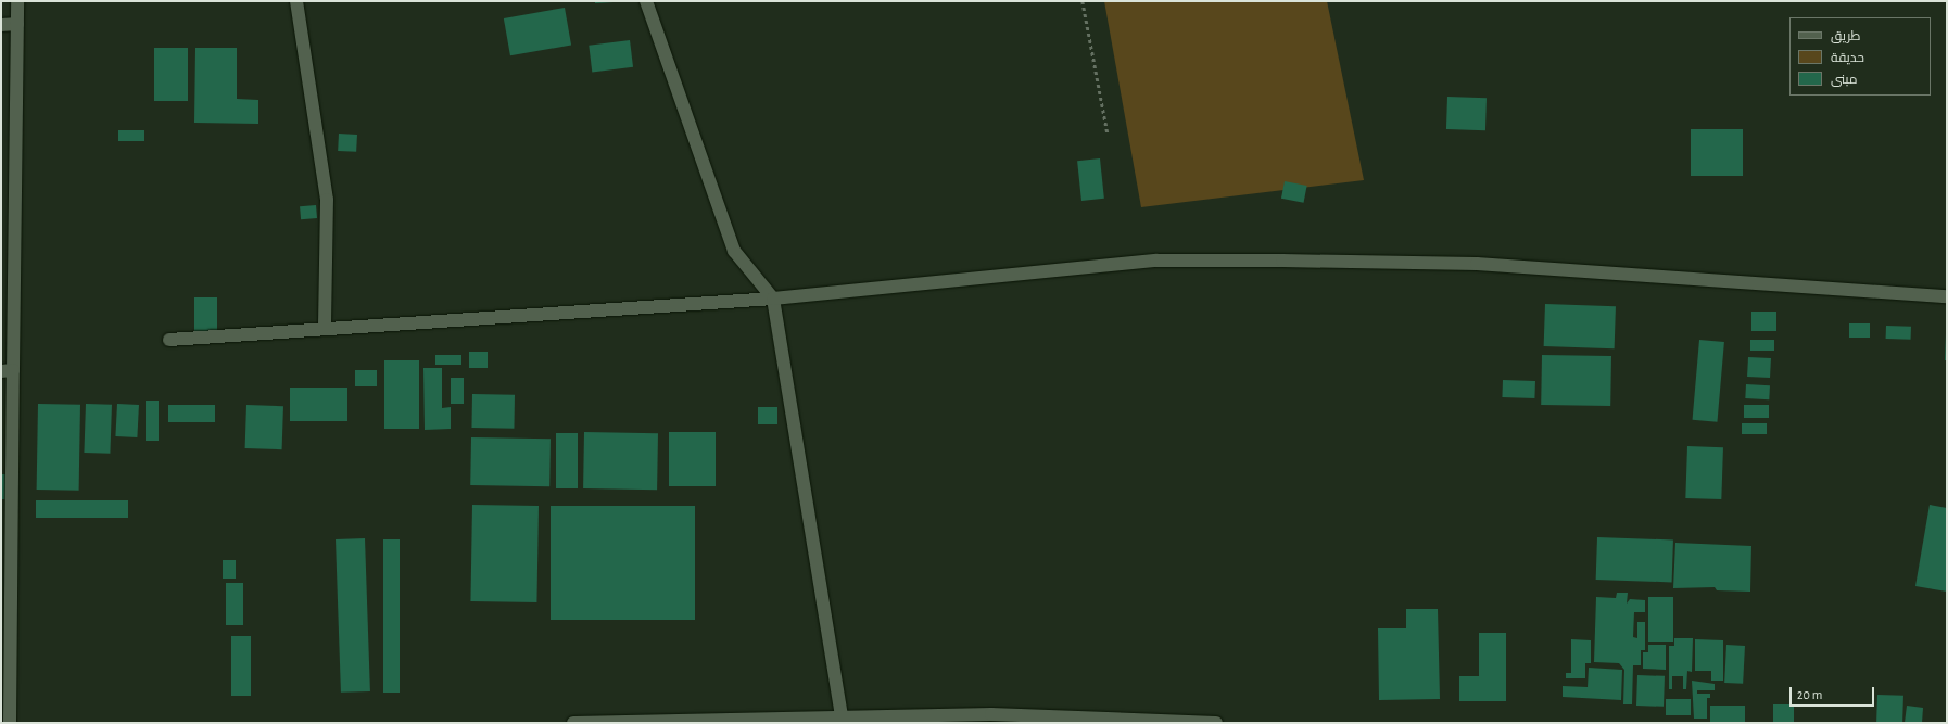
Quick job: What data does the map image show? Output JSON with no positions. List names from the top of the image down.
{
  "legend": ["طريق", "حديقة", "مبنى"],
  "scale_bar": "20 m"
}
